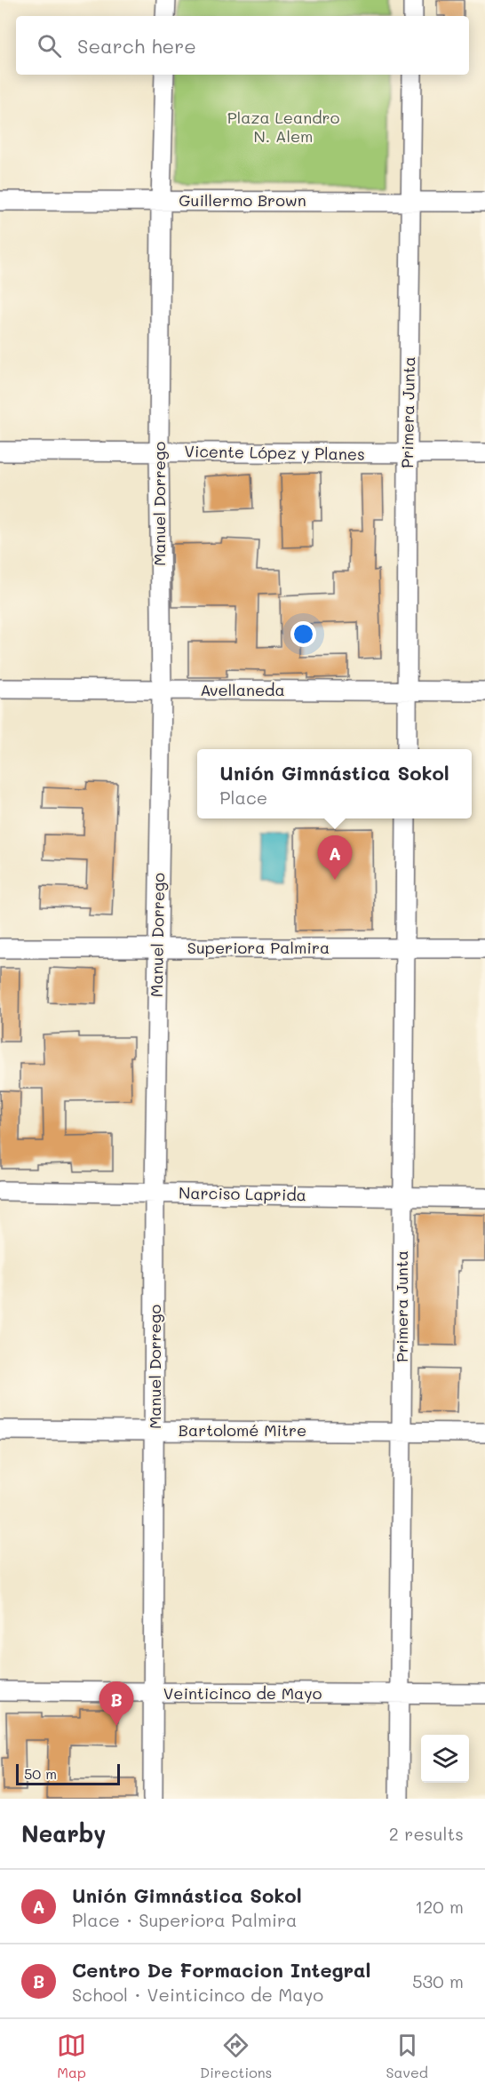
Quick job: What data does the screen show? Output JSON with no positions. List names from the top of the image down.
{
  "streets": {
    "street": [
      "Guillermo Brown",
      "Primera Junta",
      "Vicente López y Planes",
      "Manuel Dorrego",
      "Avellaneda",
      "Superiora Palmira",
      "Narciso Laprida",
      "Bartolomé Mitre",
      "Veinticinco de Mayo"
    ]
  },
  "crossings": [
    ["Guillermo Brown", "Primera Junta"],
    ["Guillermo Brown", "Manuel Dorrego"],
    ["Primera Junta", "Vicente López y Planes"],
    ["Primera Junta", "Avellaneda"],
    ["Primera Junta", "Superiora Palmira"],
    ["Primera Junta", "Narciso Laprida"],
    ["Primera Junta", "Bartolomé Mitre"],
    ["Primera Junta", "Veinticinco de Mayo"],
    ["Vicente López y Planes", "Manuel Dorrego"],
    ["Manuel Dorrego", "Avellaneda"],
    ["Manuel Dorrego", "Superiora Palmira"],
    ["Manuel Dorrego", "Narciso Laprida"],
    ["Manuel Dorrego", "Bartolomé Mitre"],
    ["Manuel Dorrego", "Veinticinco de Mayo"]
  ],
  "parks": ["Plaza Leandro N. Alem"],
  "scale_bar": "50 m",
  "page": {
    "search": "Search here",
    "popup": ["Unión Gimnástica Sokol", "Place"],
    "pins": ["A", "B"],
    "scale": "50 m",
    "heading": ["Nearby", "2 results"],
    "list": [
      {
        "mark": "A",
        "name": "Unión Gimnástica Sokol",
        "note": "Place · Superiora Palmira",
        "value": "120 m"
      },
      {
        "mark": "B",
        "name": "Centro De Formacion Integral",
        "note": "School · Veinticinco de Mayo",
        "value": "530 m"
      }
    ],
    "nav": ["Map", "Directions", "Saved"]
  }
}
